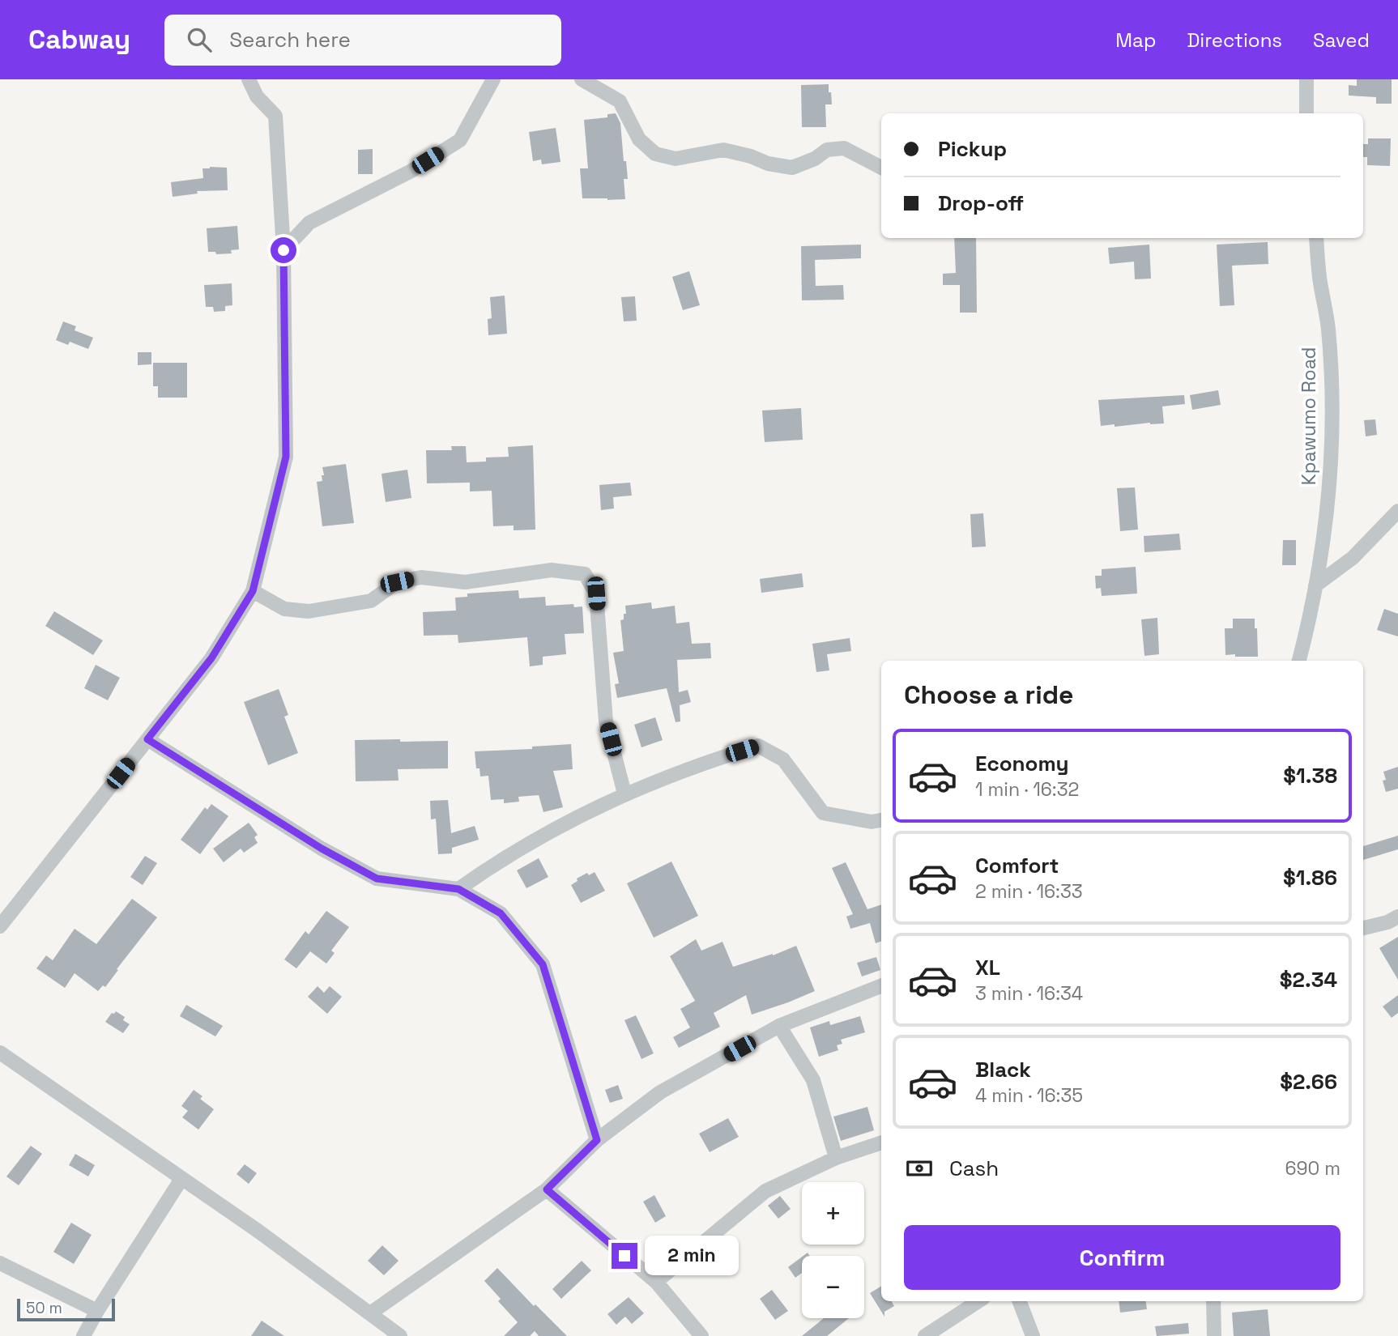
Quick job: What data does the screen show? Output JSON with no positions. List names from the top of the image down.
{
  "streets": {
    "street": ["Kpawumo Road"]
  },
  "scale_bar": "50 m",
  "page": {
    "header": "Cabway",
    "search": "Search here",
    "nav": ["Map", "Directions", "Saved"],
    "banner": ["Pickup", "Drop-off"],
    "heading": "Choose a ride",
    "list": [
      {
        "name": "Economy",
        "note": "1 min · 16:32",
        "value": "$1.38"
      },
      {
        "name": "Comfort",
        "note": "2 min · 16:33",
        "value": "$1.86"
      },
      {
        "name": "XL",
        "note": "3 min · 16:34",
        "value": "$2.34"
      },
      {
        "name": "Black",
        "note": "4 min · 16:35",
        "value": "$2.66"
      }
    ],
    "pay": ["Cash", "690 m"],
    "map_buttons": ["+", "−"],
    "buttons": "Confirm",
    "bubble": "2 min",
    "scale": "50 m"
  }
}
